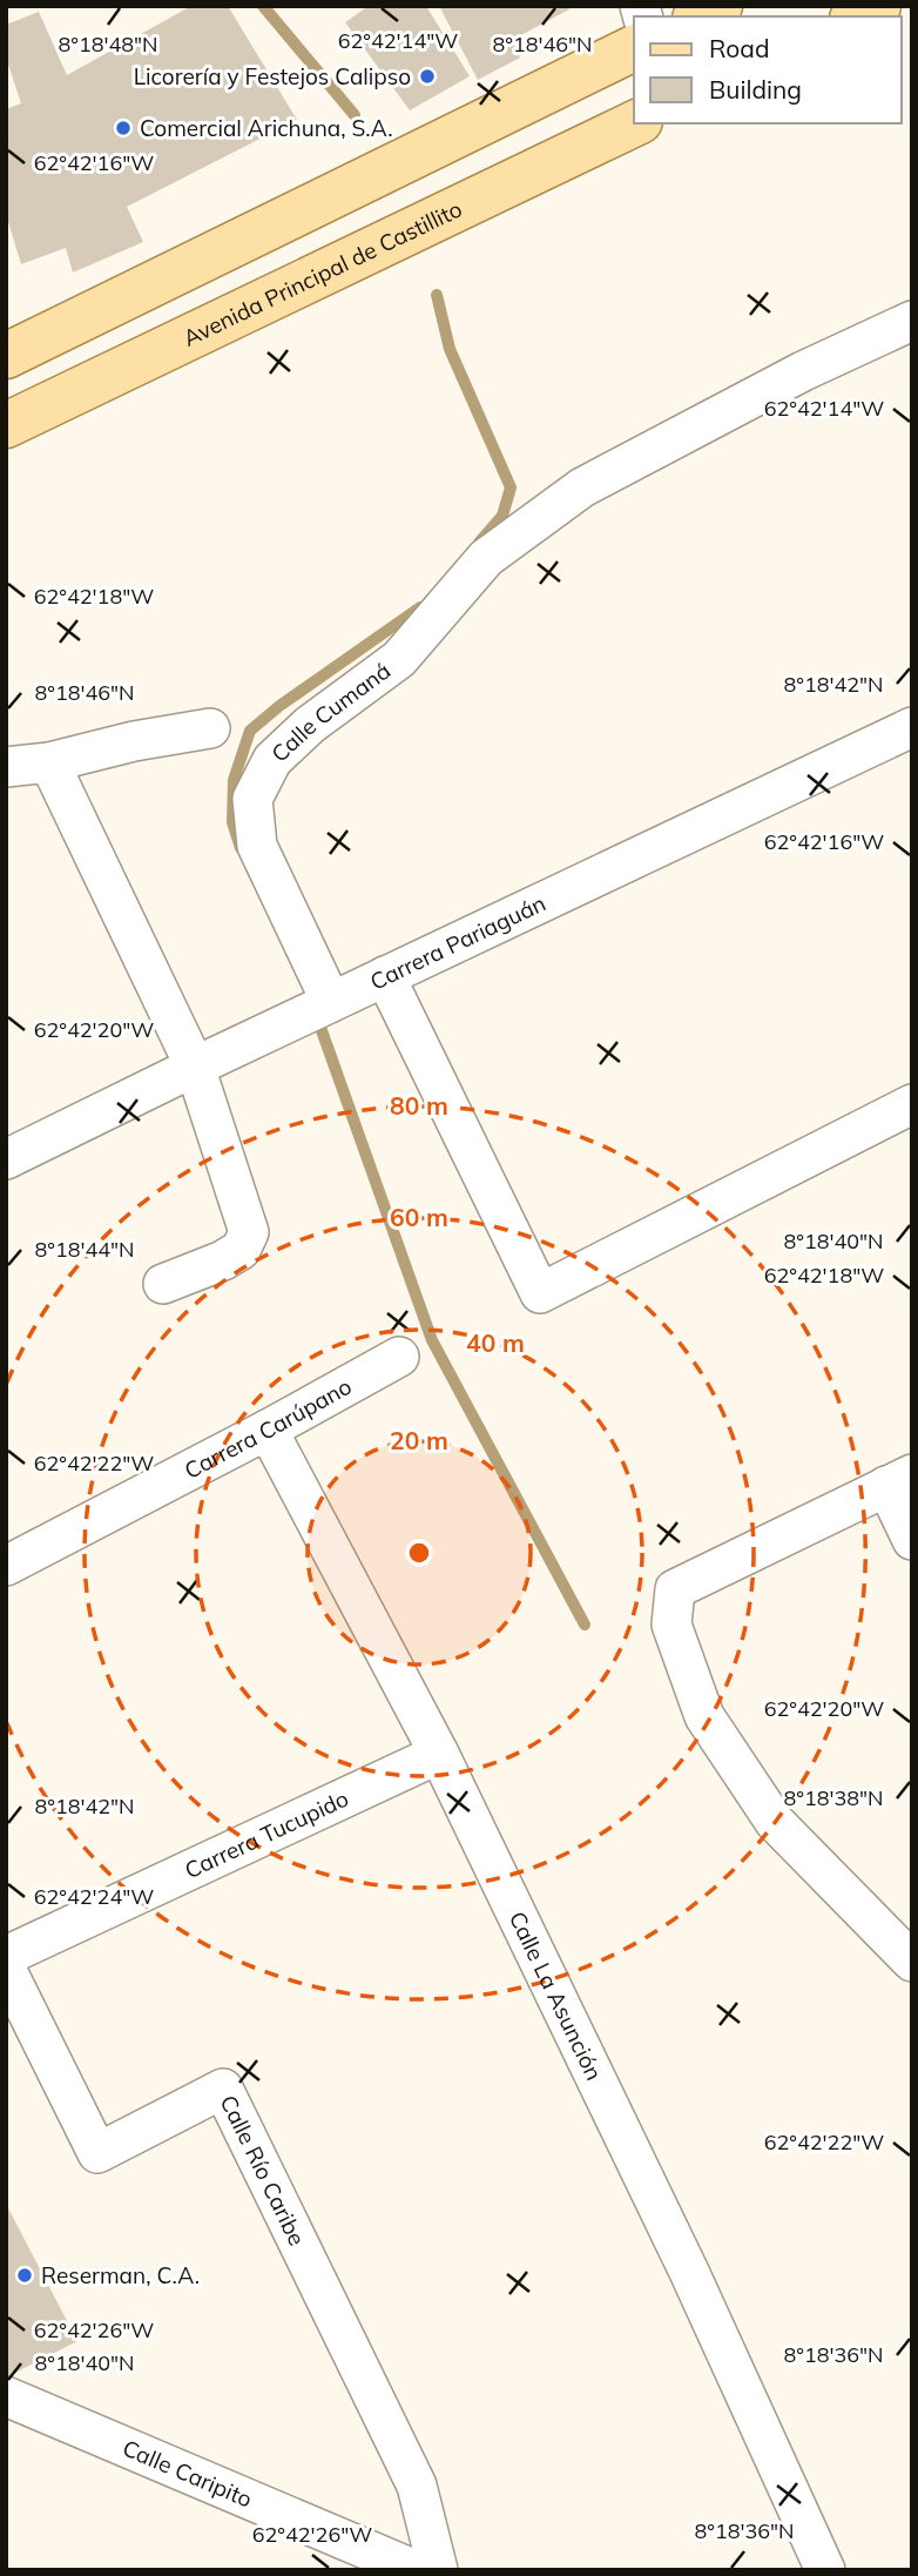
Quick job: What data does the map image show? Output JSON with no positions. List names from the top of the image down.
{
  "streets": {
    "main road": ["Avenida Principal de Castillito"],
    "street": [
      "Calle Cumaná",
      "Carrera Pariaguán",
      "Carrera Carúpano",
      "Carrera Tucupido",
      "Calle La Asunción",
      "Calle Río Caribe",
      "Calle Caripito"
    ]
  },
  "crossings": [
    ["Calle Cumaná", "Carrera Pariaguán"],
    ["Carrera Carúpano", "Calle La Asunción"],
    ["Carrera Tucupido", "Calle La Asunción"]
  ],
  "places": ["Licorería y Festejos Calipso", "Comercial Arichuna, S.A.", "Reserman, C.A."],
  "legend": ["Road", "Building"],
  "coordinates": [
    "62°42'14\"W",
    "8°18'48\"N",
    "8°18'46\"N",
    "62°42'16\"W",
    "62°42'18\"W",
    "8°18'42\"N",
    "62°42'20\"W",
    "8°18'40\"N",
    "8°18'44\"N",
    "62°42'22\"W",
    "8°18'38\"N",
    "62°42'24\"W",
    "62°42'26\"W",
    "8°18'36\"N"
  ],
  "rings": [
    "80 m",
    "60 m",
    "40 m",
    "20 m"
  ]
}
